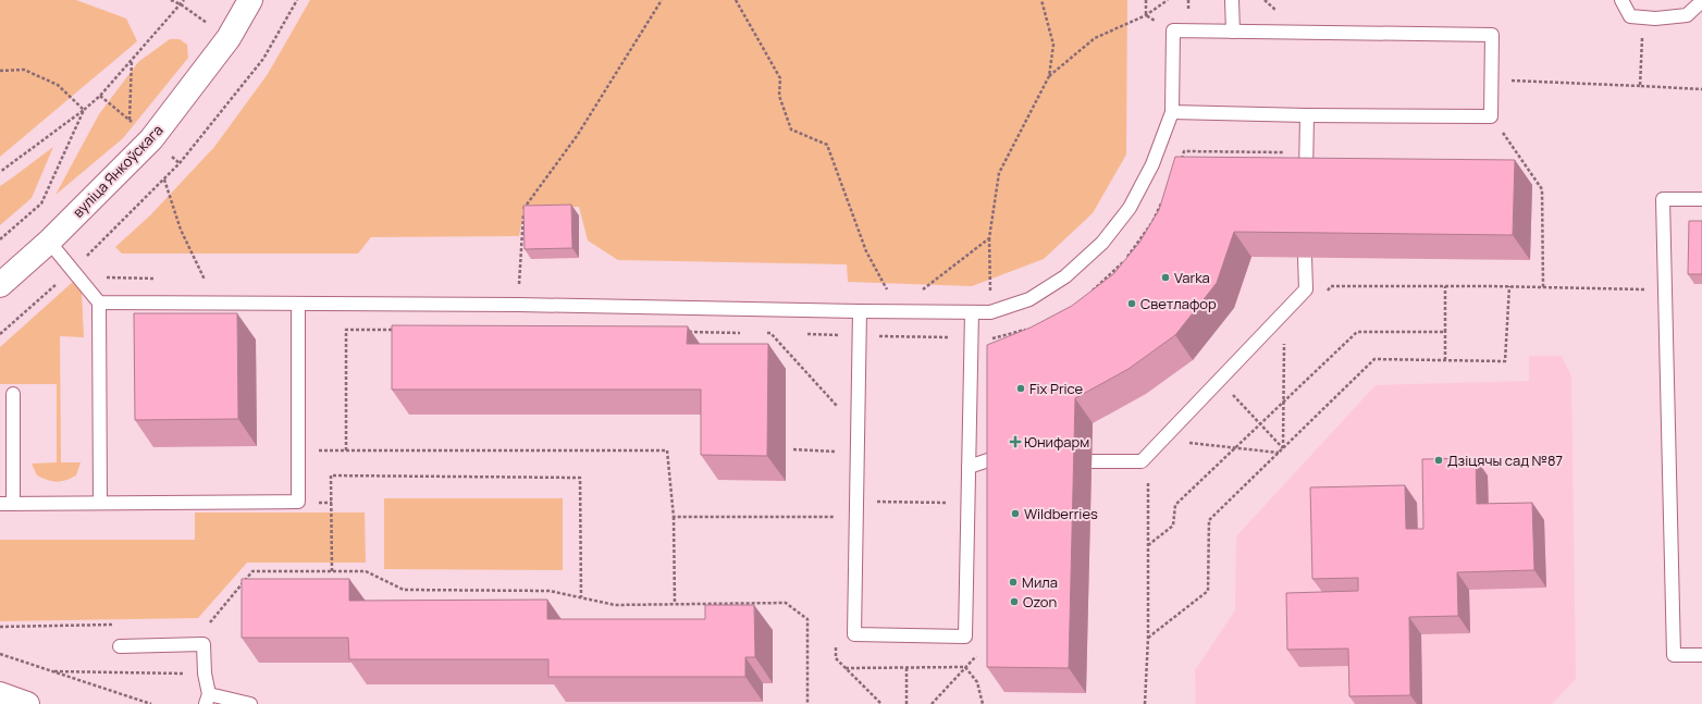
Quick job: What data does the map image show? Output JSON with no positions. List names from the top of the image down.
{
  "streets": {
    "street": ["вуліца Янкоўскага"]
  },
  "places": {
    "other": [
      "Varka",
      "Светлафор",
      "Fix Price",
      "Дзіцячы сад №87",
      "Wildberries",
      "Мила",
      "Ozon"
    ],
    "health": ["Юнифарм"]
  }
}
